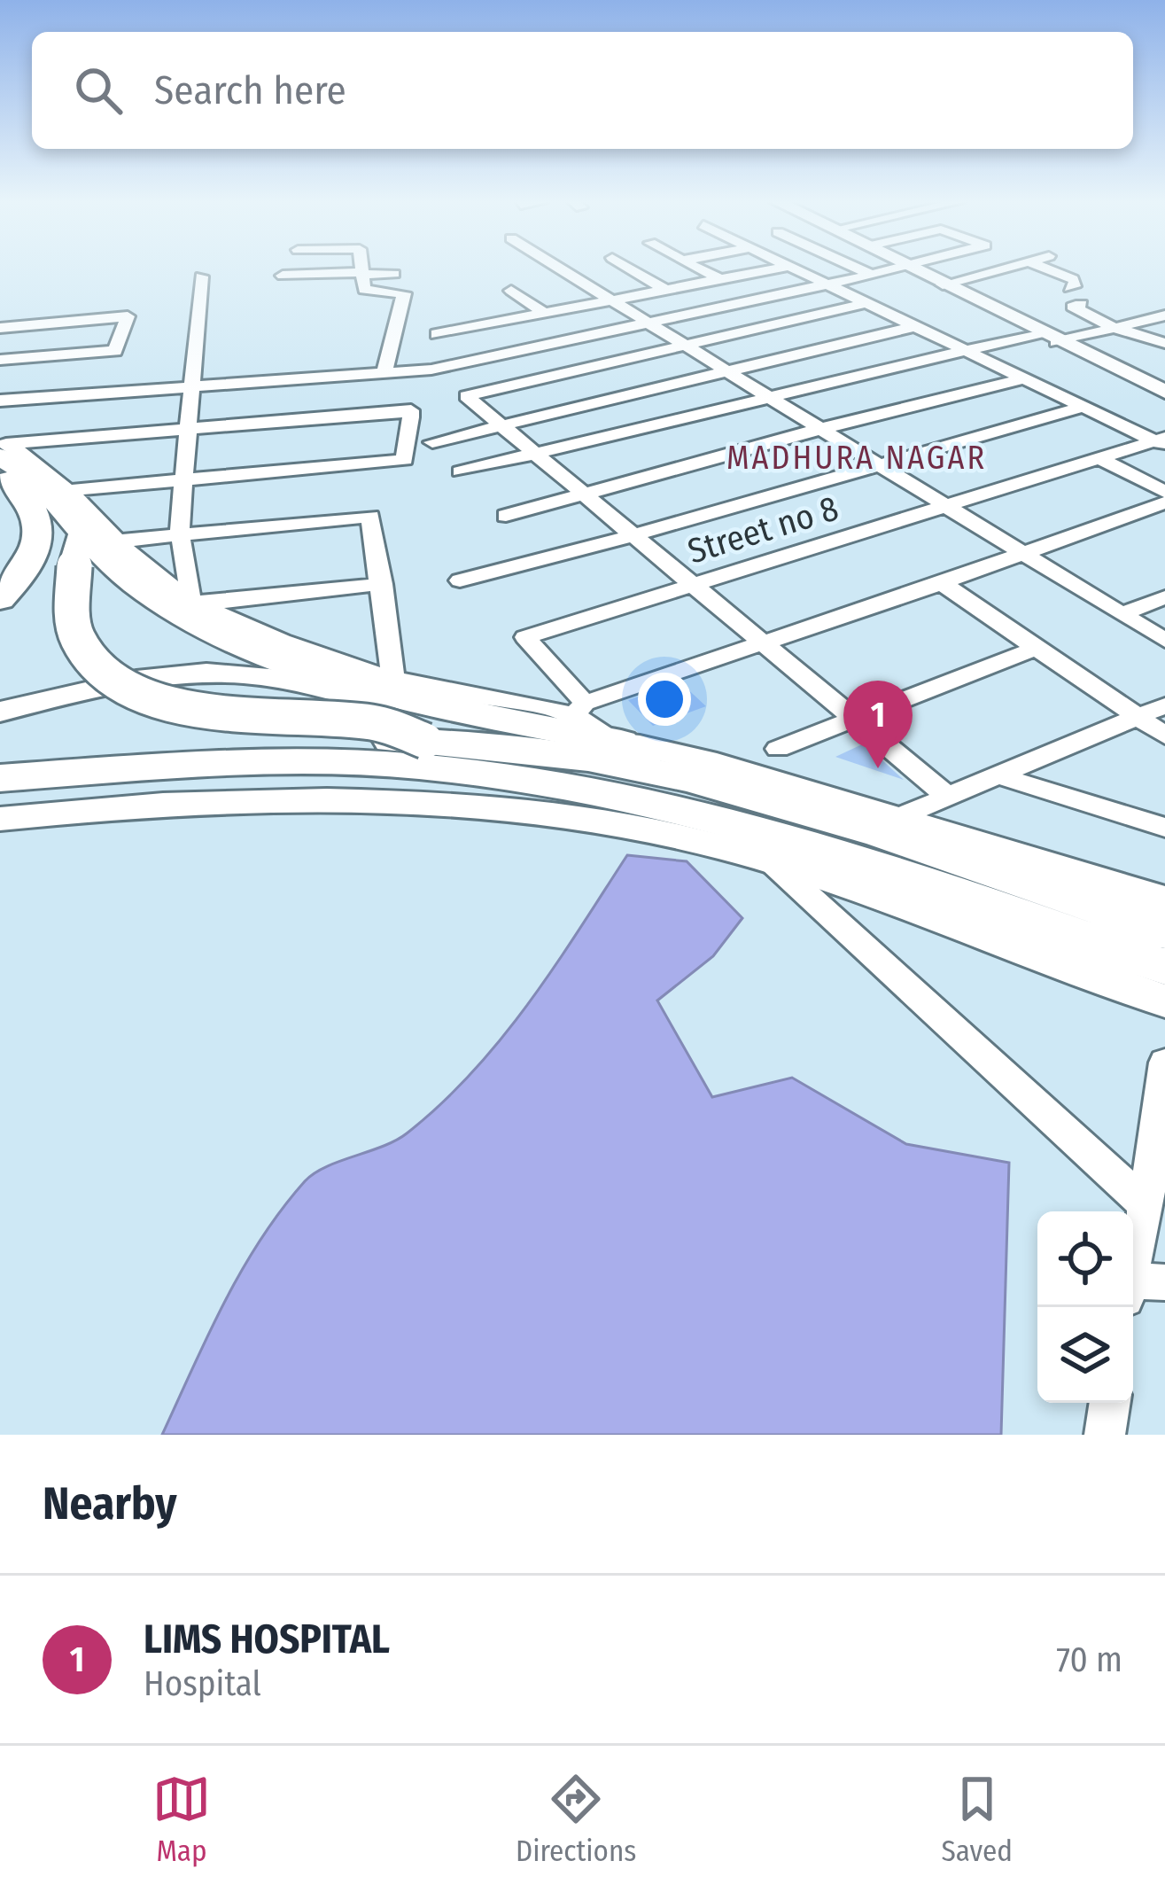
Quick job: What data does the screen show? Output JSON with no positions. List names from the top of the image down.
{
  "streets": {
    "street": ["Street no 8"]
  },
  "districts": ["MADHURA NAGAR"],
  "page": {
    "search": "Search here",
    "pins": "1",
    "heading": "Nearby",
    "list": [
      {
        "mark": "1",
        "name": "LIMS HOSPITAL",
        "note": "Hospital",
        "value": "70 m"
      }
    ],
    "nav": ["Map", "Directions", "Saved"]
  }
}
